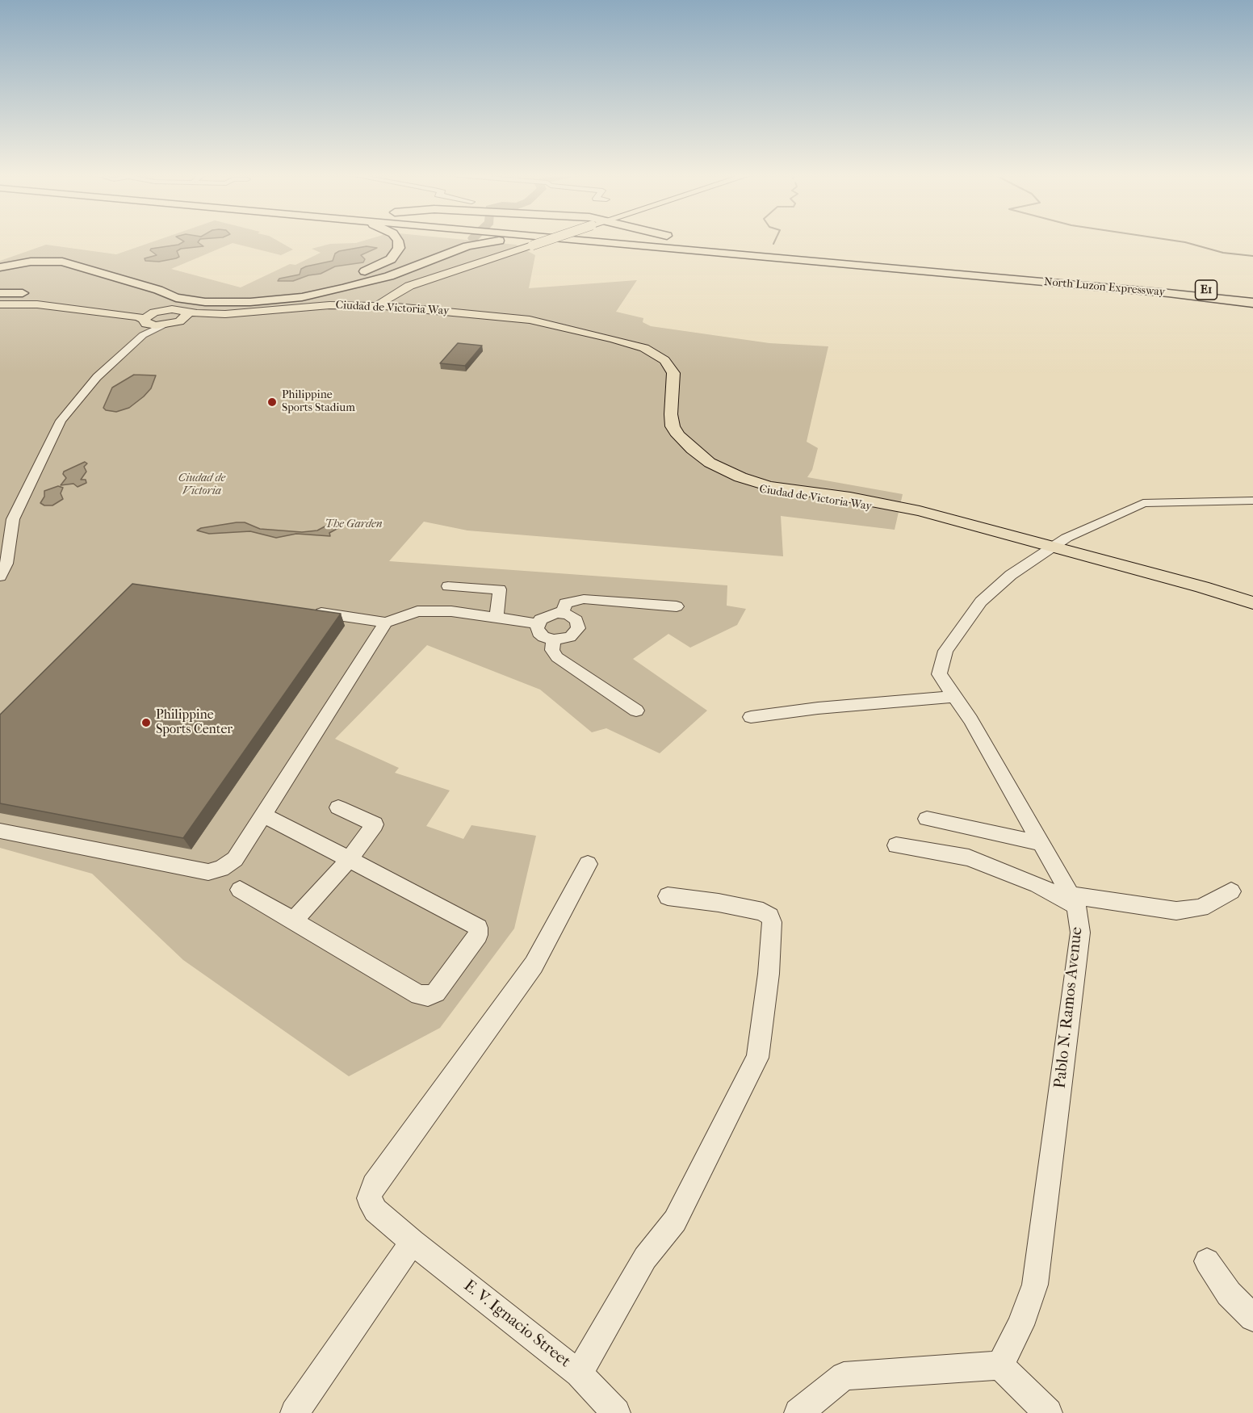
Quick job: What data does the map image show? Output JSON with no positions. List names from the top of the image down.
{
  "streets": {
    "highway": ["North Luzon Expressway", "E1"],
    "main road": ["Ciudad de Victoria Way"],
    "street": ["Pablo N. Ramos Avenue", "E. V. Ignacio Street"]
  },
  "crossings": [
    ["Ciudad de Victoria Way", "Pablo N. Ramos Avenue"]
  ],
  "parks": ["Ciudad de Victoria", "The Garden"],
  "places": ["Philippine Sports Stadium", "Philippine Sports Center"]
}
